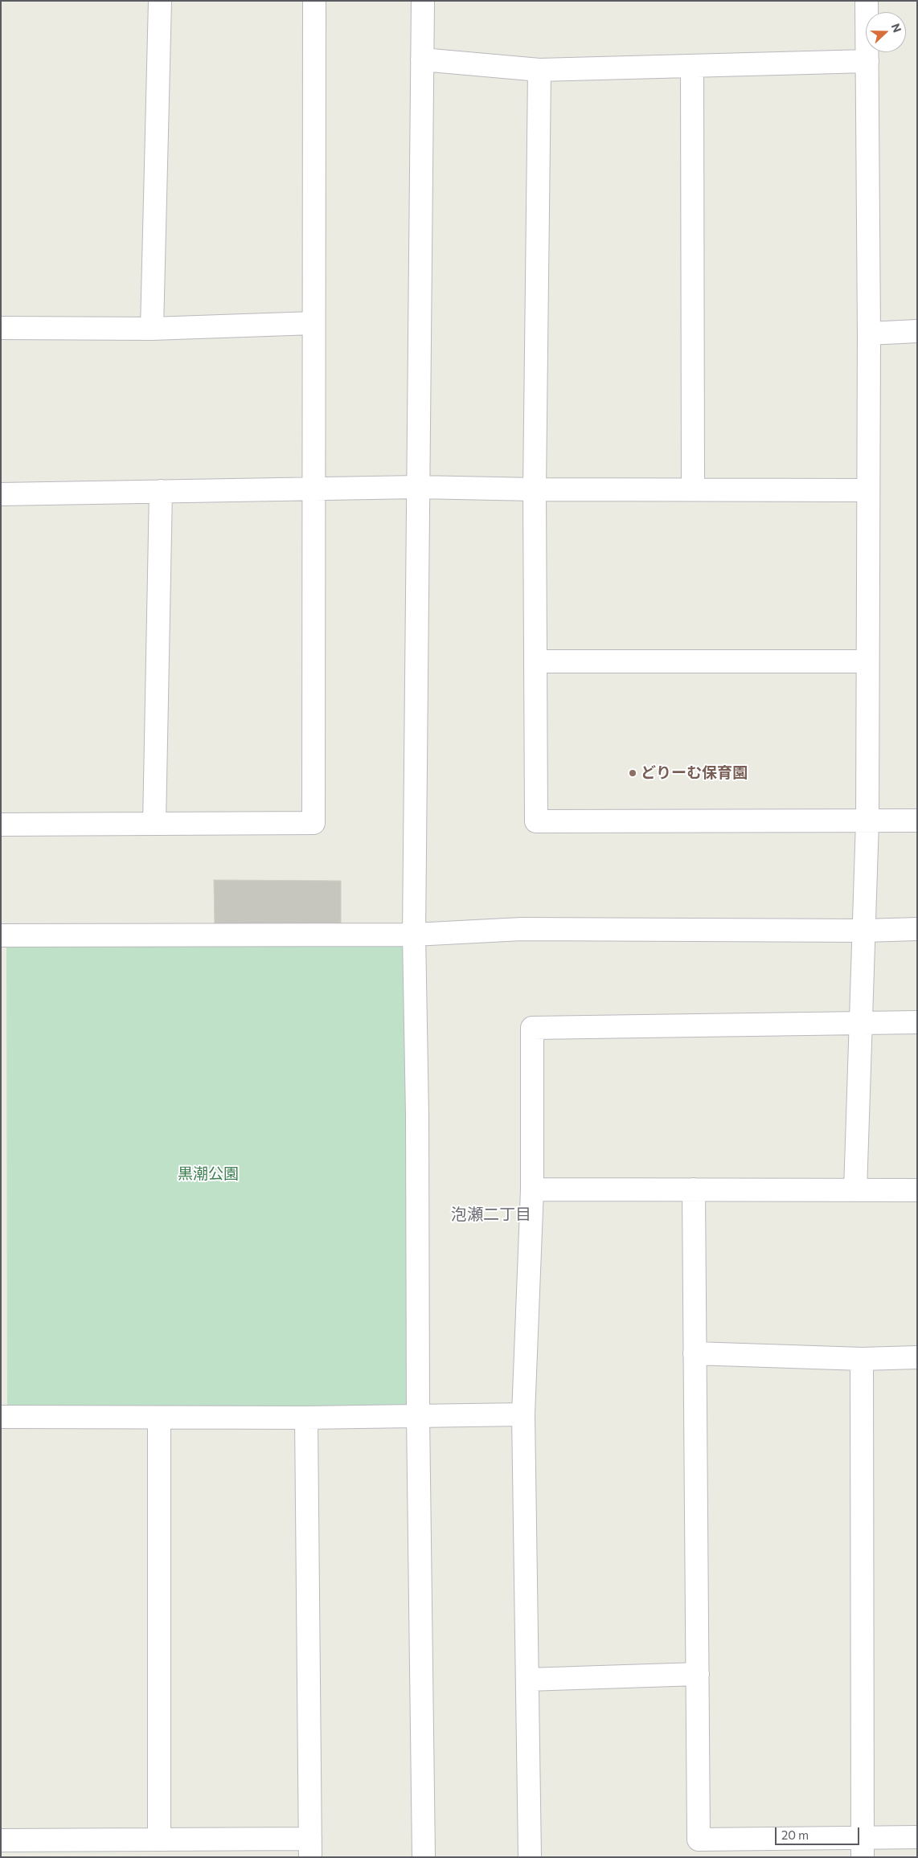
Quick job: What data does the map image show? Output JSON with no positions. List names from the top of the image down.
{
  "districts": ["泡瀬二丁目"],
  "parks": ["黒潮公園"],
  "places": ["どりーむ保育園"],
  "scale_bar": "20 m",
  "north": "right"
}
